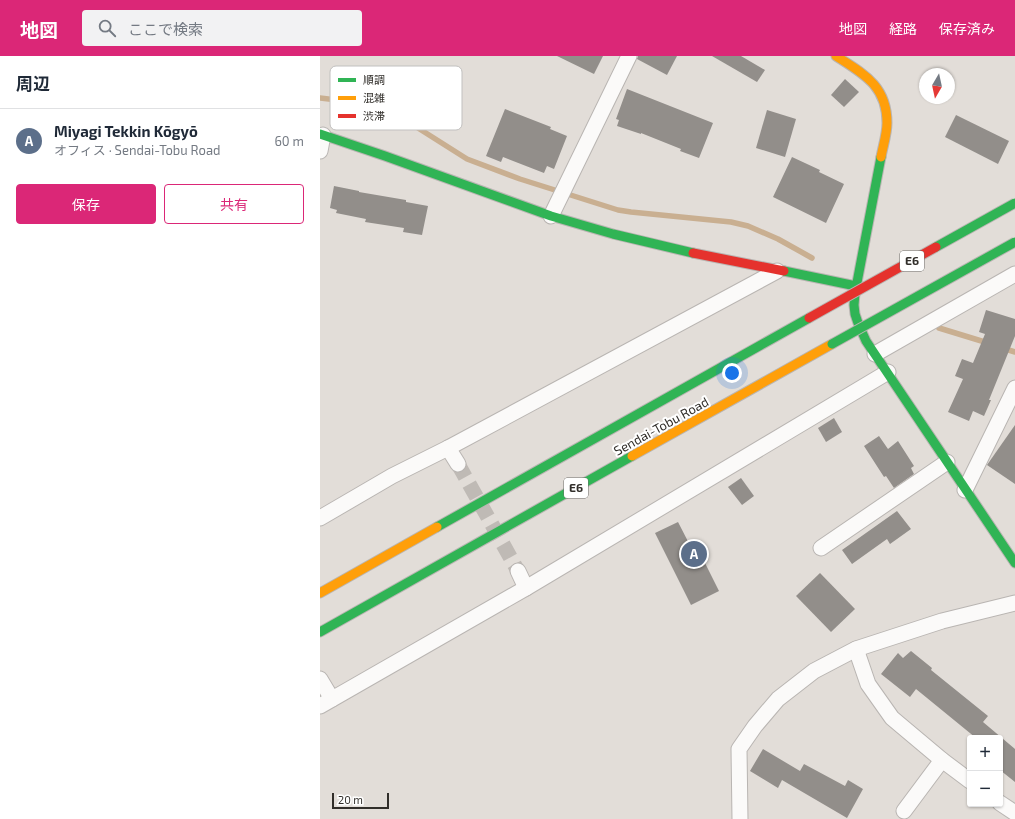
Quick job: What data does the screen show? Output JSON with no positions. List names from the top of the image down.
{
  "streets": {
    "main road": ["E6", "Sendai-Tobu Road"]
  },
  "legend": ["順調", "混雑", "渋滞"],
  "scale_bar": "20 m",
  "north": "bottom",
  "page": {
    "header": "地図",
    "search": "ここで検索",
    "nav": ["地図", "経路", "保存済み"],
    "heading": "周辺",
    "list": [
      {
        "mark": "A",
        "name": "Miyagi Tekkin Kōgyō",
        "note": "オフィス · Sendai-Tobu Road",
        "value": "60 m"
      }
    ],
    "buttons": ["保存", "共有"],
    "pins": "A",
    "map_buttons": ["+", "−"],
    "scale": "20 m"
  }
}
